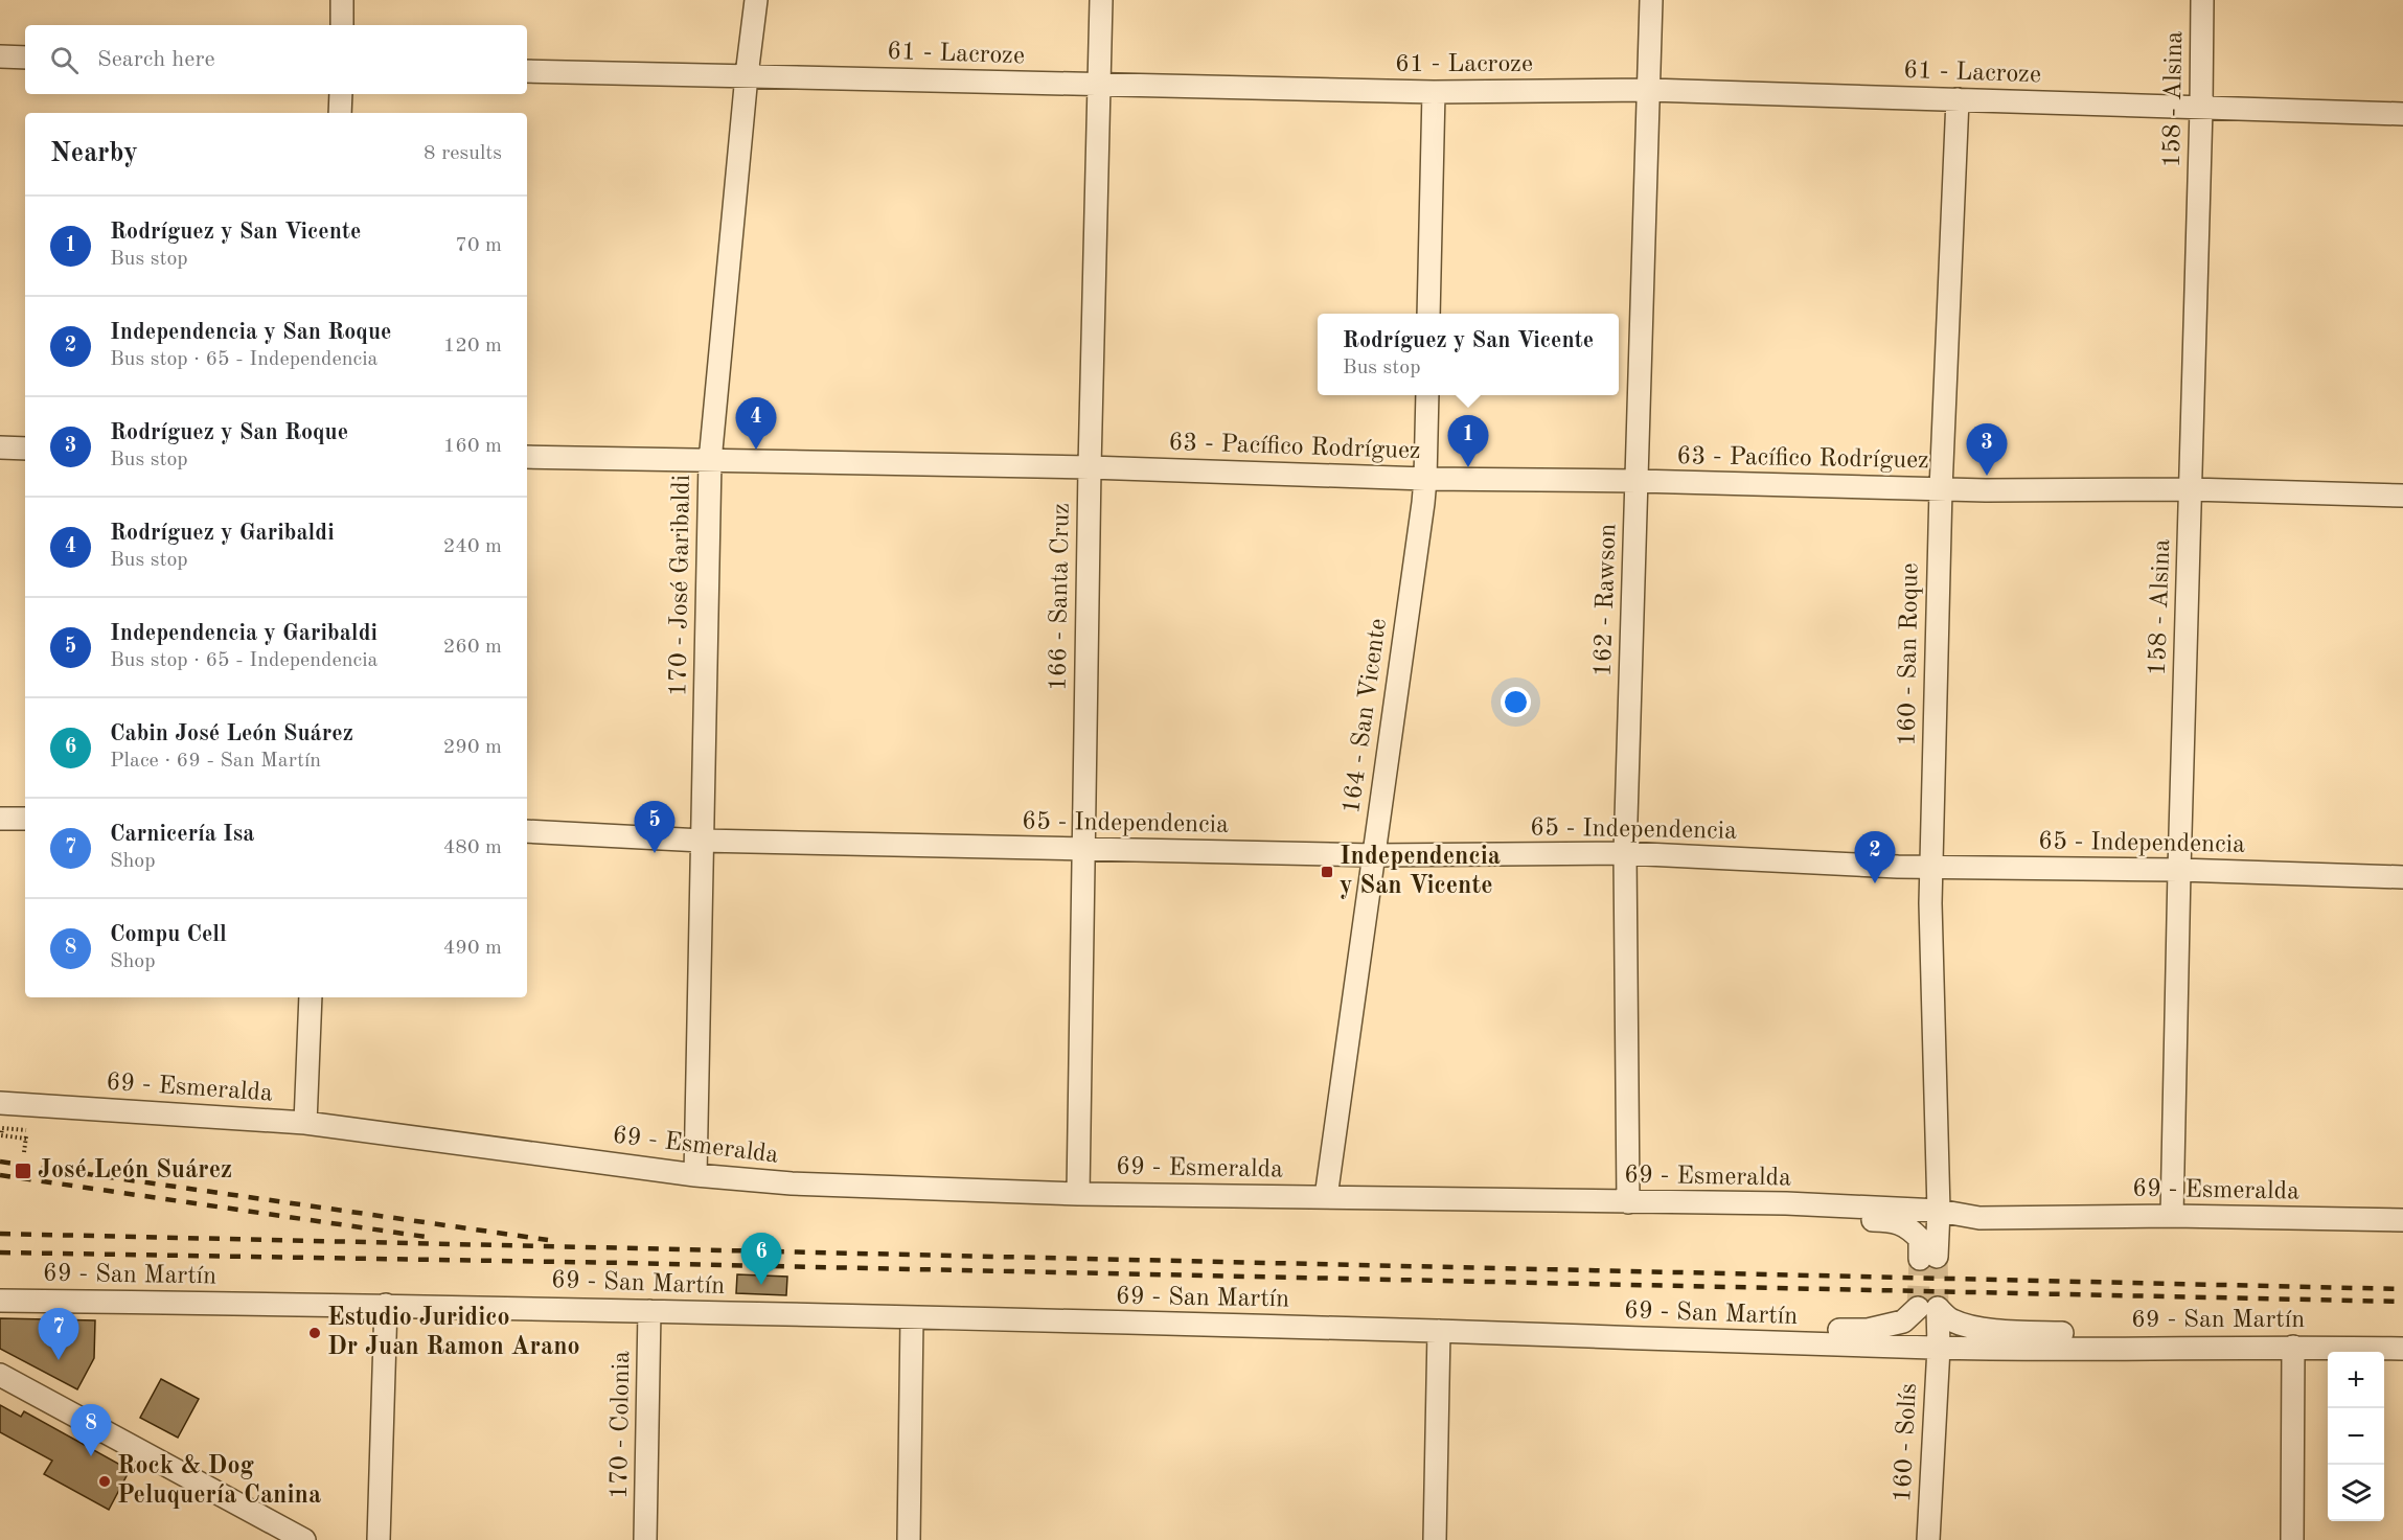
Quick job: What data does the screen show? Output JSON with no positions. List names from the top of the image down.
{
  "streets": {
    "street": [
      "61 - Lacroze",
      "158 - Alsina",
      "63 - Pacífico Rodríguez",
      "170 - José Garibaldi",
      "166 - Santa Cruz",
      "162 - Rawson",
      "160 - San Roque",
      "164 - San Vicente",
      "65 - Independencia",
      "69 - Esmeralda",
      "69 - San Martín",
      "170 - Colonia",
      "160 - Solís"
    ]
  },
  "crossings": [
    ["61 - Lacroze", "158 - Alsina"],
    ["61 - Lacroze", "170 - José Garibaldi"],
    ["61 - Lacroze", "166 - Santa Cruz"],
    ["61 - Lacroze", "162 - Rawson"],
    ["61 - Lacroze", "160 - San Roque"],
    ["158 - Alsina", "63 - Pacífico Rodríguez"],
    ["158 - Alsina", "65 - Independencia"],
    ["158 - Alsina", "69 - Esmeralda"],
    ["63 - Pacífico Rodríguez", "170 - José Garibaldi"],
    ["63 - Pacífico Rodríguez", "166 - Santa Cruz"],
    ["63 - Pacífico Rodríguez", "162 - Rawson"],
    ["63 - Pacífico Rodríguez", "160 - San Roque"],
    ["63 - Pacífico Rodríguez", "164 - San Vicente"],
    ["170 - José Garibaldi", "65 - Independencia"],
    ["170 - José Garibaldi", "69 - Esmeralda"],
    ["166 - Santa Cruz", "65 - Independencia"],
    ["166 - Santa Cruz", "69 - Esmeralda"],
    ["162 - Rawson", "65 - Independencia"],
    ["162 - Rawson", "69 - Esmeralda"],
    ["160 - San Roque", "65 - Independencia"],
    ["160 - San Roque", "69 - Esmeralda"],
    ["164 - San Vicente", "65 - Independencia"],
    ["164 - San Vicente", "69 - Esmeralda"],
    ["69 - San Martín", "170 - Colonia"],
    ["69 - San Martín", "160 - Solís"]
  ],
  "places": {
    "transit": ["Independencia y San Vicente", "José León Suárez"],
    "other": ["Estudio Juridico Dr Juan Ramon Arano", "Rock & Dog Peluquería Canina"]
  },
  "page": {
    "search": "Search here",
    "heading": ["Nearby", "8 results"],
    "list": [
      {
        "mark": "1",
        "name": "Rodríguez y San Vicente",
        "note": "Bus stop",
        "value": "70 m"
      },
      {
        "mark": "2",
        "name": "Independencia y San Roque",
        "note": "Bus stop · 65 - Independencia",
        "value": "120 m"
      },
      {
        "mark": "3",
        "name": "Rodríguez y San Roque",
        "note": "Bus stop",
        "value": "160 m"
      },
      {
        "mark": "4",
        "name": "Rodríguez y Garibaldi",
        "note": "Bus stop",
        "value": "240 m"
      },
      {
        "mark": "5",
        "name": "Independencia y Garibaldi",
        "note": "Bus stop · 65 - Independencia",
        "value": "260 m"
      },
      {
        "mark": "6",
        "name": "Cabin José León Suárez",
        "note": "Place · 69 - San Martín",
        "value": "290 m"
      },
      {
        "mark": "7",
        "name": "Carnicería Isa",
        "note": "Shop",
        "value": "480 m"
      },
      {
        "mark": "8",
        "name": "Compu Cell",
        "note": "Shop",
        "value": "490 m"
      }
    ],
    "popup": ["Rodríguez y San Vicente", "Bus stop"],
    "pins": [
      "4",
      "1",
      "3",
      "5",
      "2",
      "6",
      "7",
      "8"
    ],
    "map_buttons": ["+", "−"]
  }
}
